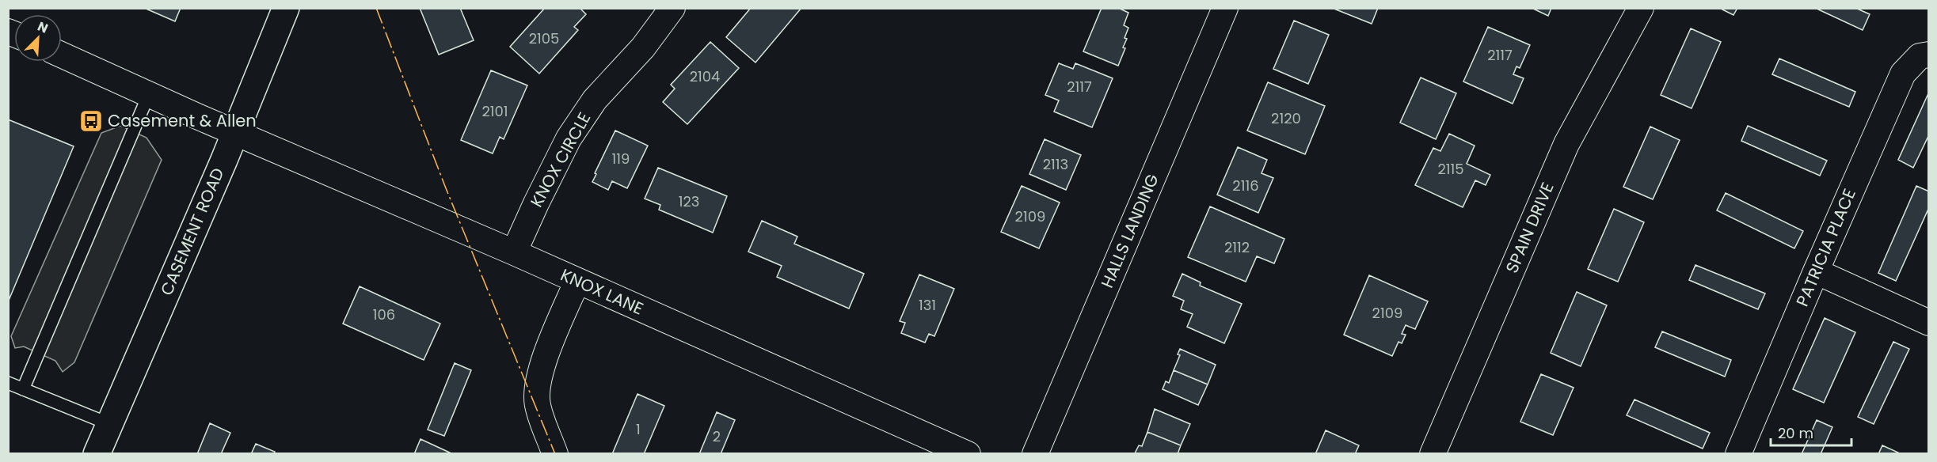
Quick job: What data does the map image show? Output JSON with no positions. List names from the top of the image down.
{
  "streets": {
    "street": [
      "KNOX CIRCLE",
      "SPAIN DRIVE",
      "HALLS LANDING",
      "CASEMENT ROAD",
      "PATRICIA PLACE",
      "KNOX LANE"
    ]
  },
  "crossings": [
    ["KNOX CIRCLE", "KNOX LANE"],
    ["CASEMENT ROAD", "KNOX LANE"]
  ],
  "places": {
    "bus stop": ["Casement & Allen"]
  },
  "house_numbers": [
    "2105",
    "2117",
    "2104",
    "2117",
    "2101",
    "2120",
    "119",
    "2113",
    "2115",
    "2116",
    "123",
    "2109",
    "2112",
    "131",
    "2109",
    "106",
    "1",
    "2"
  ],
  "scale_bar": "20 m",
  "north": "top right"
}
